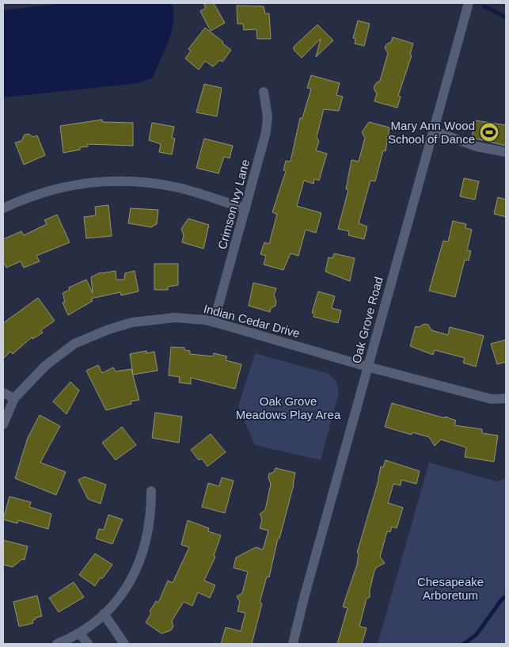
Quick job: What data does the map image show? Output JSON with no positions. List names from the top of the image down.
{
  "streets": {
    "street": ["Crimson Ivy Lane", "Oak Grove Road", "Indian Cedar Drive"]
  },
  "crossings": [
    ["Crimson Ivy Lane", "Indian Cedar Drive"],
    ["Oak Grove Road", "Indian Cedar Drive"]
  ],
  "parks": ["Oak Grove Meadows Play Area", "Chesapeake Arboretum"],
  "places": {
    "sports": ["Mary Ann Wood School of Dance"]
  }
}
